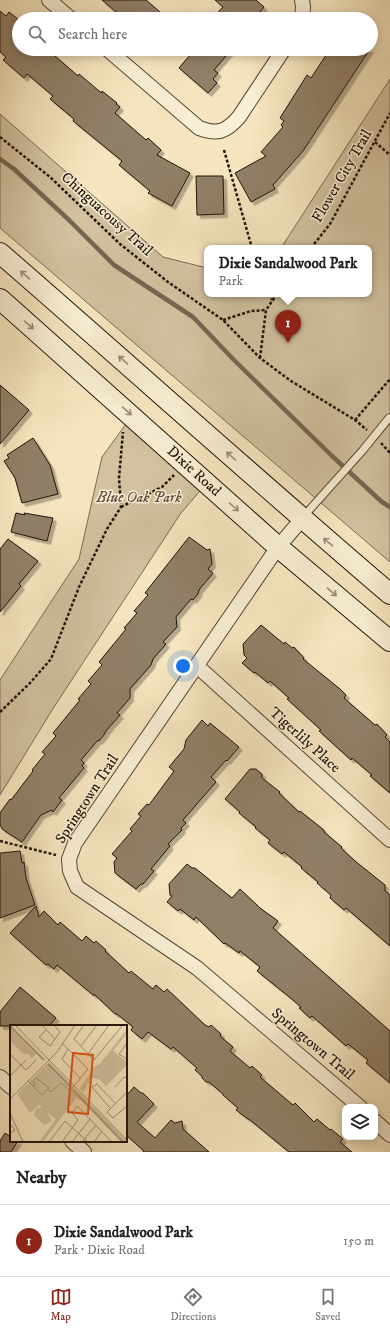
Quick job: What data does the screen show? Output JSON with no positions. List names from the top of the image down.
{
  "streets": {
    "main road": ["Dixie Road"],
    "street": ["Tigerlily Place", "Springtown Trail"],
    "path": ["Flower City Trail", "Chinguacousy Trail"]
  },
  "crossings": [
    ["Dixie Road", "Springtown Trail"],
    ["Tigerlily Place", "Springtown Trail"]
  ],
  "parks": ["Blue Oak Park"],
  "page": {
    "search": "Search here",
    "popup": ["Dixie Sandalwood Park", "Park"],
    "pins": "1",
    "heading": "Nearby",
    "list": [
      {
        "mark": "1",
        "name": "Dixie Sandalwood Park",
        "note": "Park · Dixie Road",
        "value": "150 m"
      }
    ],
    "nav": ["Map", "Directions", "Saved"]
  }
}
